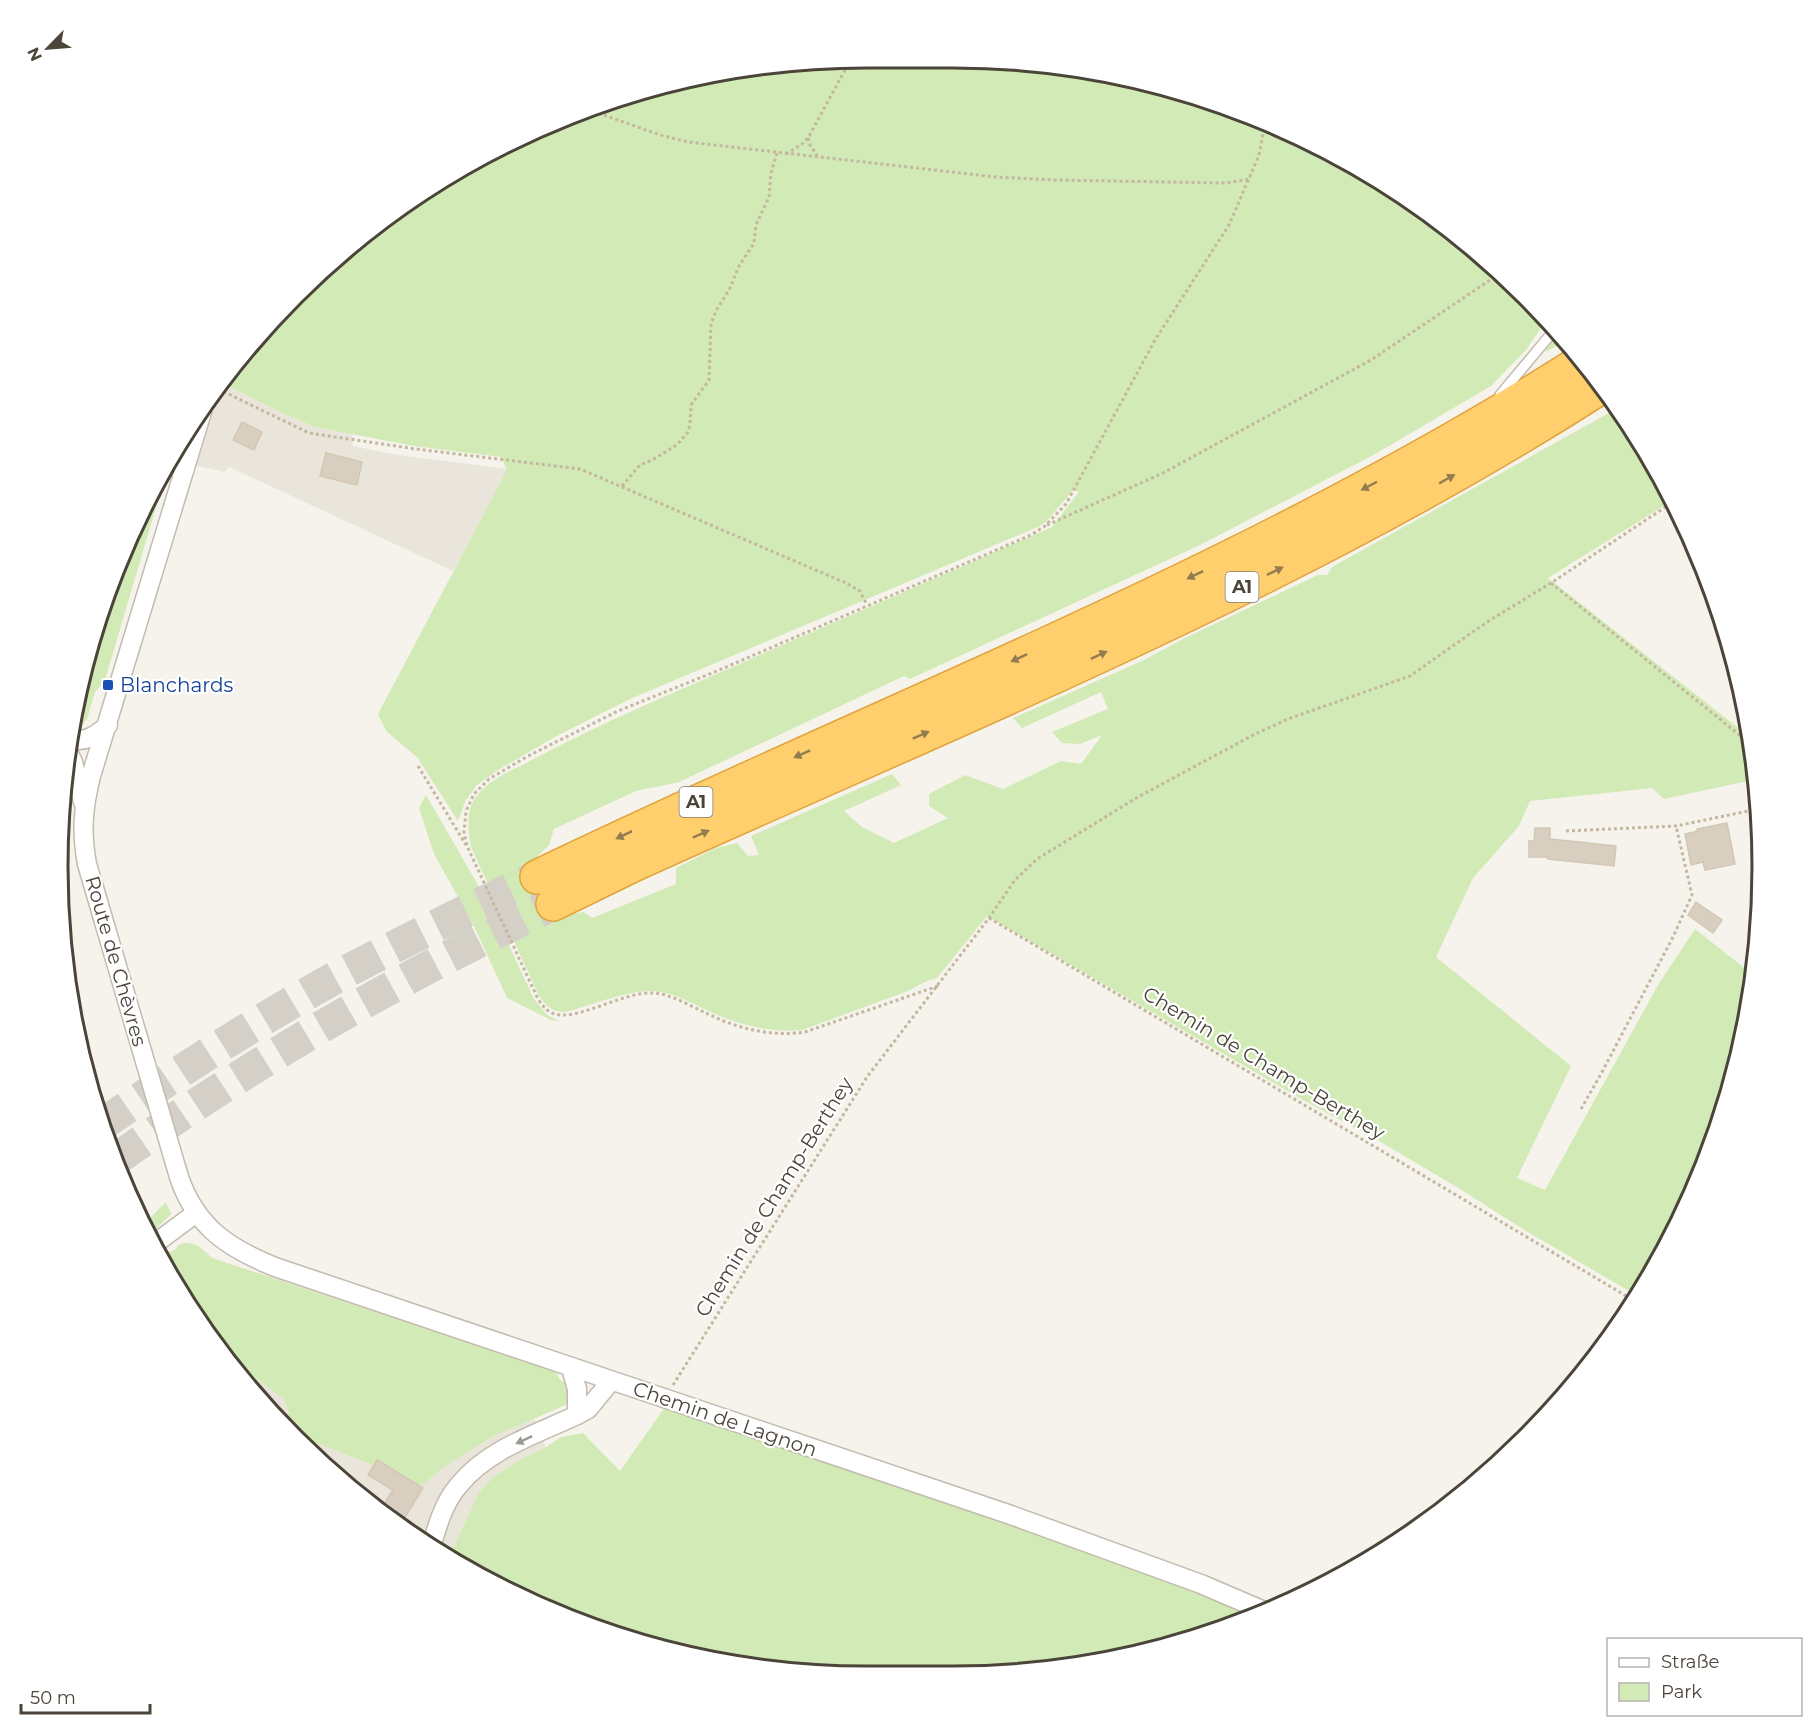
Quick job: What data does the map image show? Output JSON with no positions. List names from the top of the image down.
{
  "streets": {
    "highway": ["A1"],
    "street": ["Route de Chèvres", "Chemin de Lagnon"],
    "path": ["Chemin de Champ-Berthey"]
  },
  "crossings": [
    ["Route de Chèvres", "Chemin de Lagnon"],
    ["Chemin de Champ-Berthey", "Chemin de Lagnon"]
  ],
  "places": {
    "transit": ["Blanchards"]
  },
  "legend": ["Straße", "Park"],
  "scale_bar": "50 m",
  "north": "bottom left"
}
